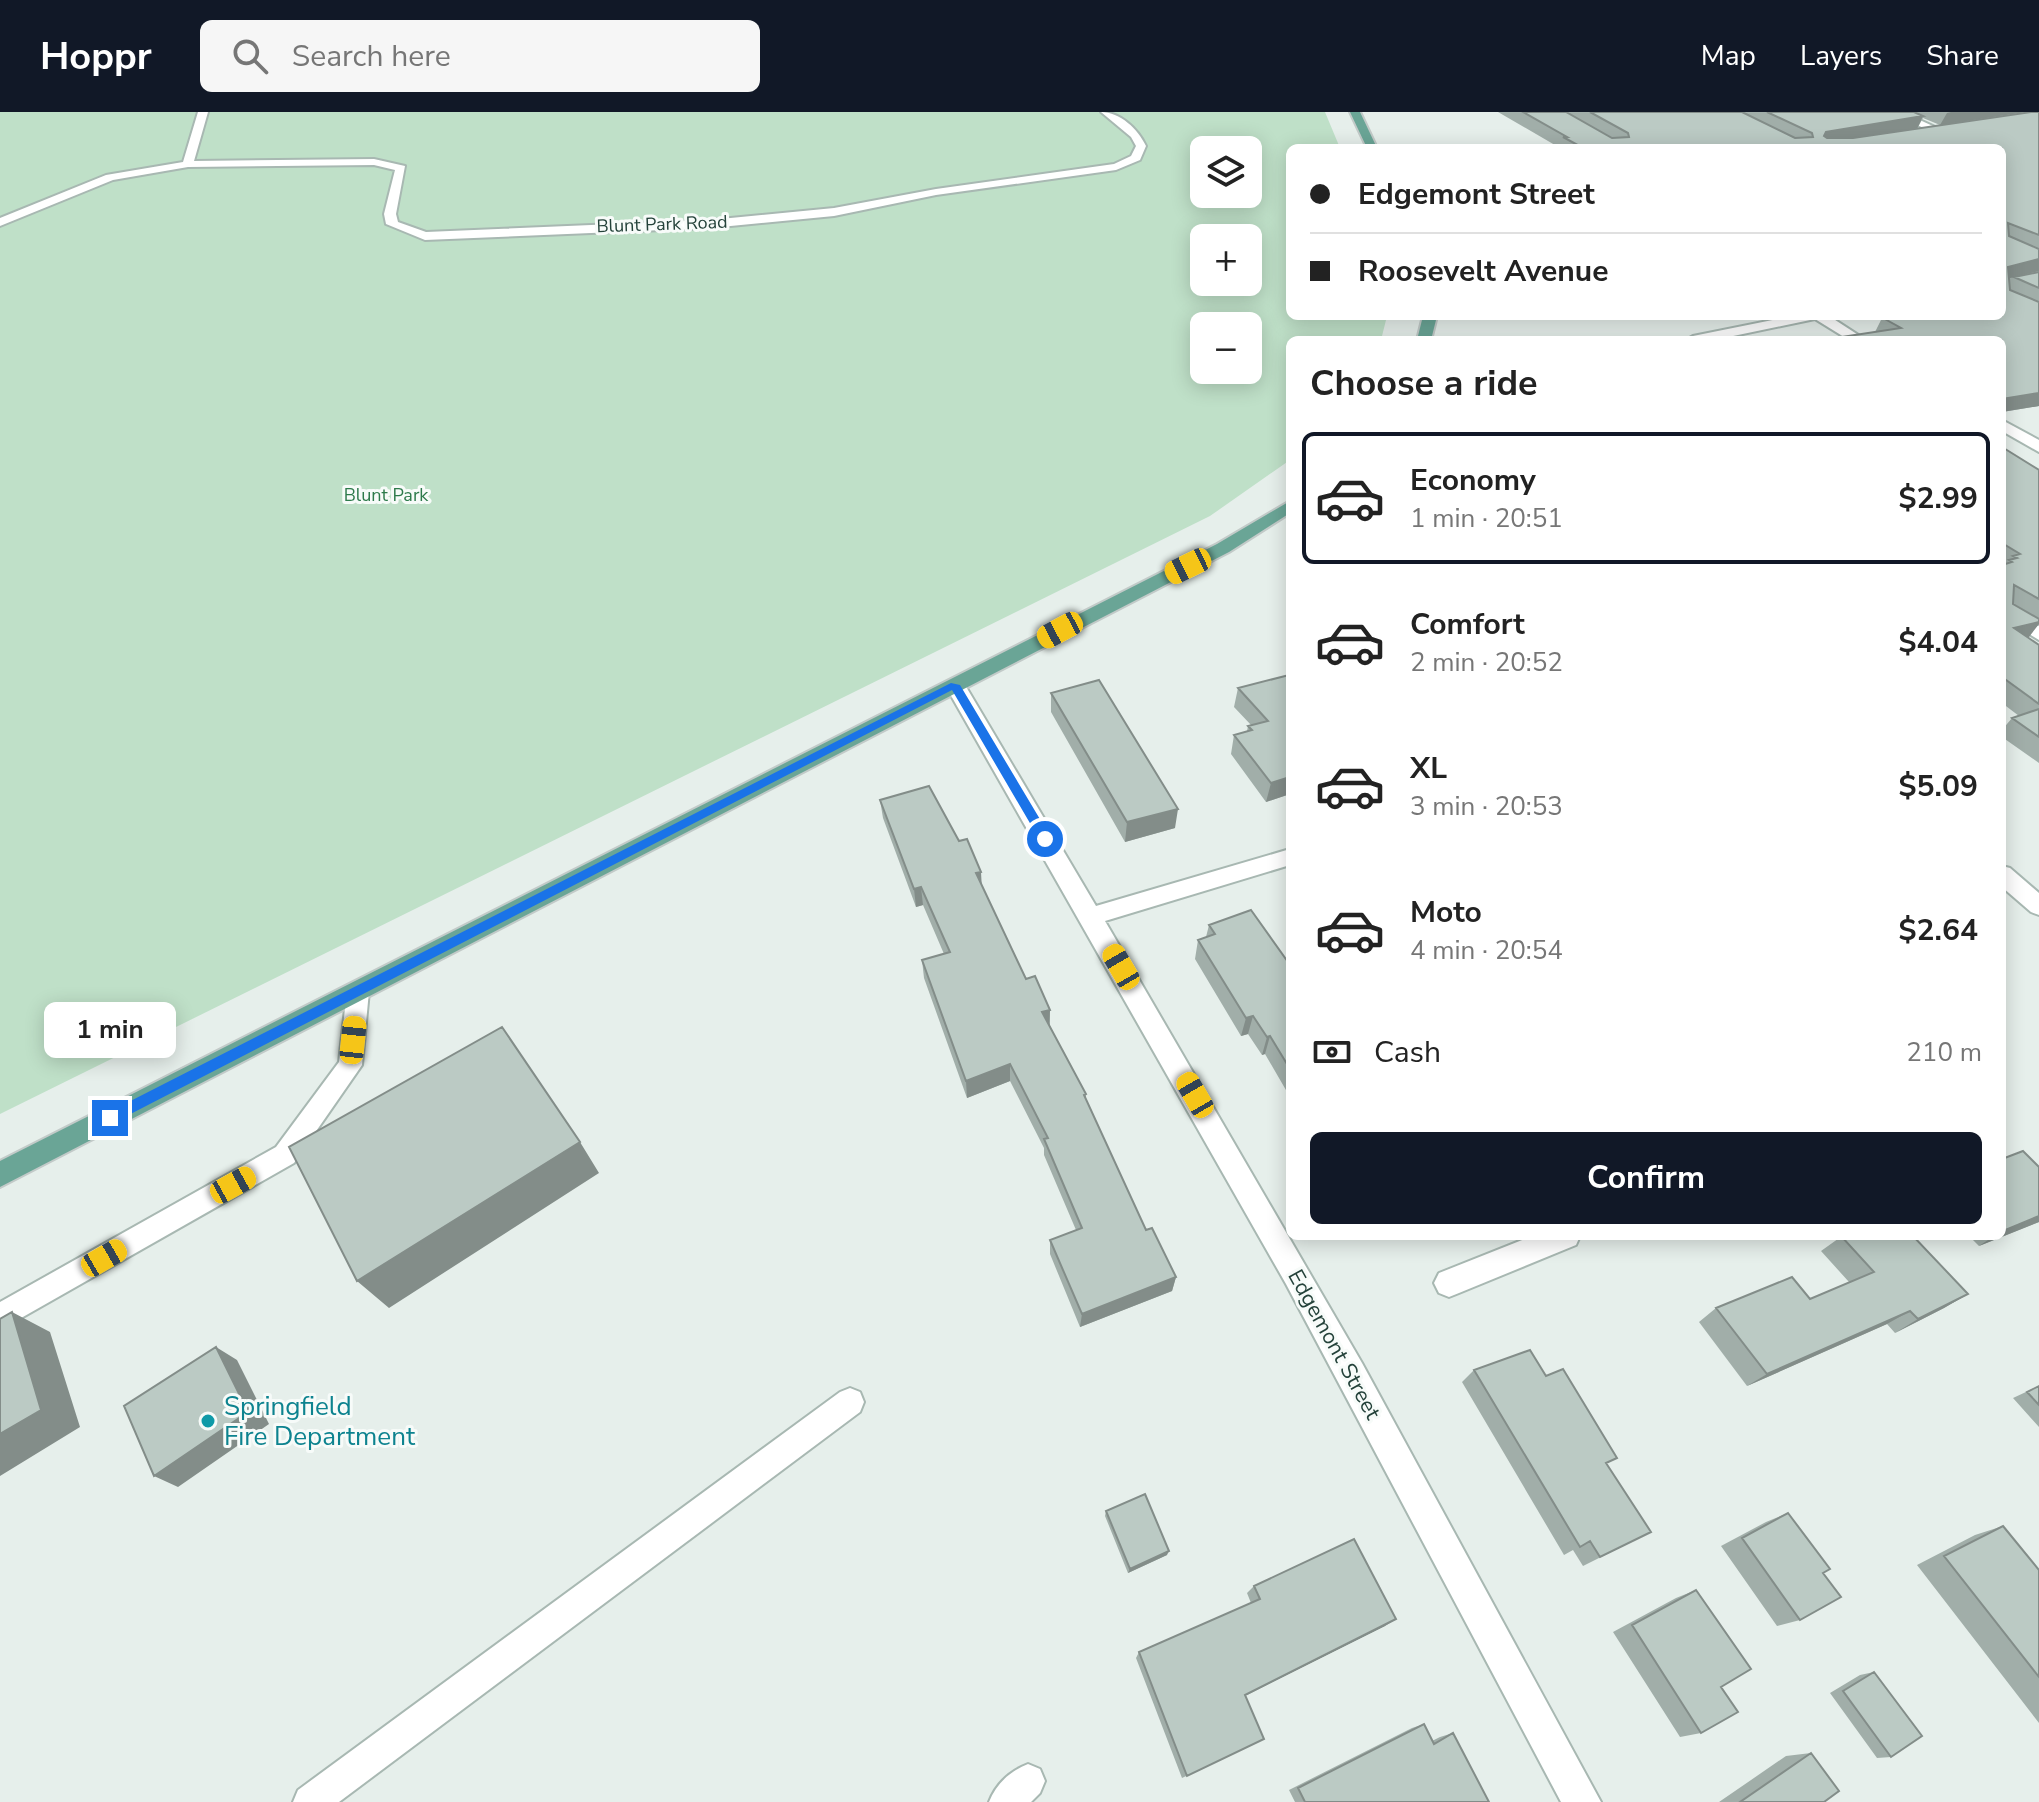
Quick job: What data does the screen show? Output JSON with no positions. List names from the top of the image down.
{
  "streets": {
    "street": ["Blunt Park Road", "Edgemont Street"]
  },
  "parks": ["Blunt Park"],
  "places": ["Springfield Fire Department"],
  "page": {
    "header": "Hoppr",
    "search": "Search here",
    "nav": ["Map", "Layers", "Share"],
    "map_buttons": ["+", "−"],
    "banner": ["Edgemont Street", "Roosevelt Avenue"],
    "heading": "Choose a ride",
    "list": [
      {
        "name": "Economy",
        "note": "1 min · 20:51",
        "value": "$2.99"
      },
      {
        "name": "Comfort",
        "note": "2 min · 20:52",
        "value": "$4.04"
      },
      {
        "name": "XL",
        "note": "3 min · 20:53",
        "value": "$5.09"
      },
      {
        "name": "Moto",
        "note": "4 min · 20:54",
        "value": "$2.64"
      }
    ],
    "bubble": "1 min",
    "pay": ["Cash", "210 m"],
    "buttons": "Confirm"
  }
}
